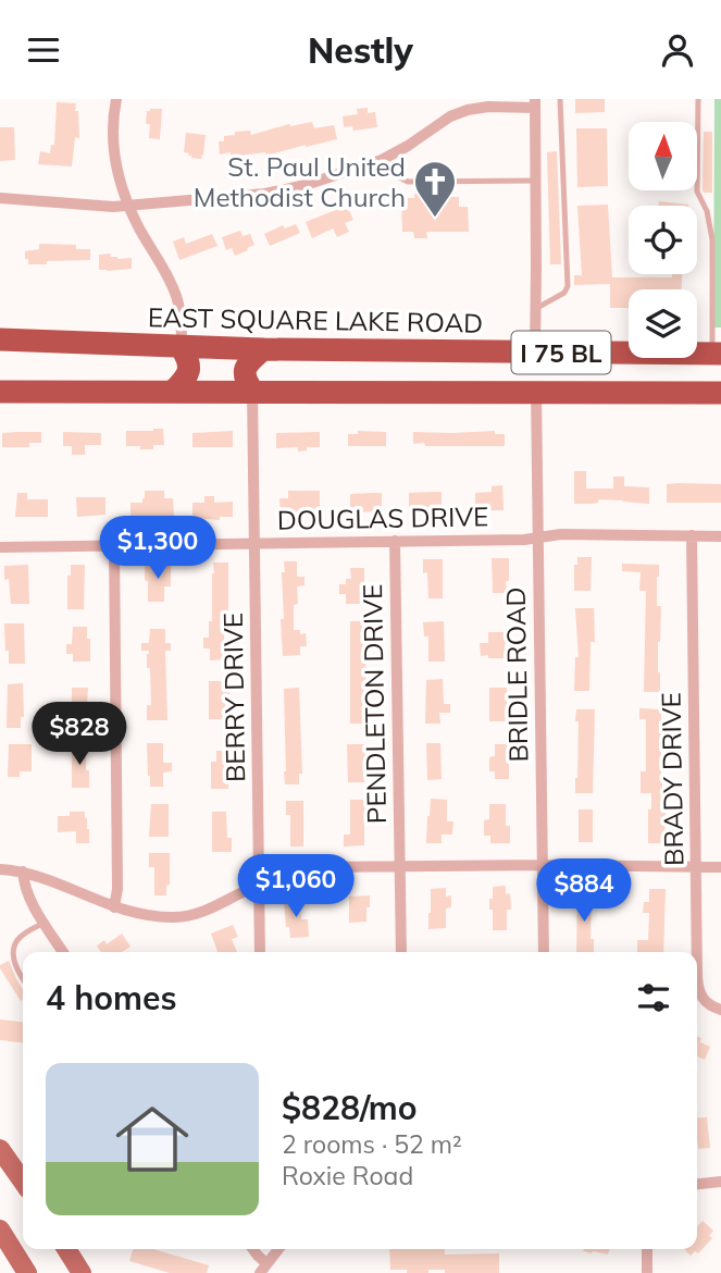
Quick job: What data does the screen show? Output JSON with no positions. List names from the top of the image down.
{
  "streets": {
    "highway": ["EAST SQUARE LAKE ROAD", "I 75 BL"],
    "street": [
      "DOUGLAS DRIVE",
      "BRIDLE ROAD",
      "BERRY DRIVE",
      "PENDLETON DRIVE",
      "BRADY DRIVE"
    ]
  },
  "crossings": [
    ["I 75 BL", "BRIDLE ROAD"],
    ["I 75 BL", "BERRY DRIVE"],
    ["DOUGLAS DRIVE", "BRIDLE ROAD"],
    ["DOUGLAS DRIVE", "BERRY DRIVE"],
    ["DOUGLAS DRIVE", "PENDLETON DRIVE"],
    ["DOUGLAS DRIVE", "BRADY DRIVE"]
  ],
  "places": {
    "church": ["St. Paul United Methodist Church"]
  },
  "north": "top",
  "page": {
    "header": "Nestly",
    "price": [
      "$1,300",
      "$828",
      "$1,060",
      "$884"
    ],
    "heading": "4 homes",
    "list": [
      {
        "name": "$828/mo",
        "note": "2 rooms · 52 m² · Roxie Road"
      }
    ]
  }
}
